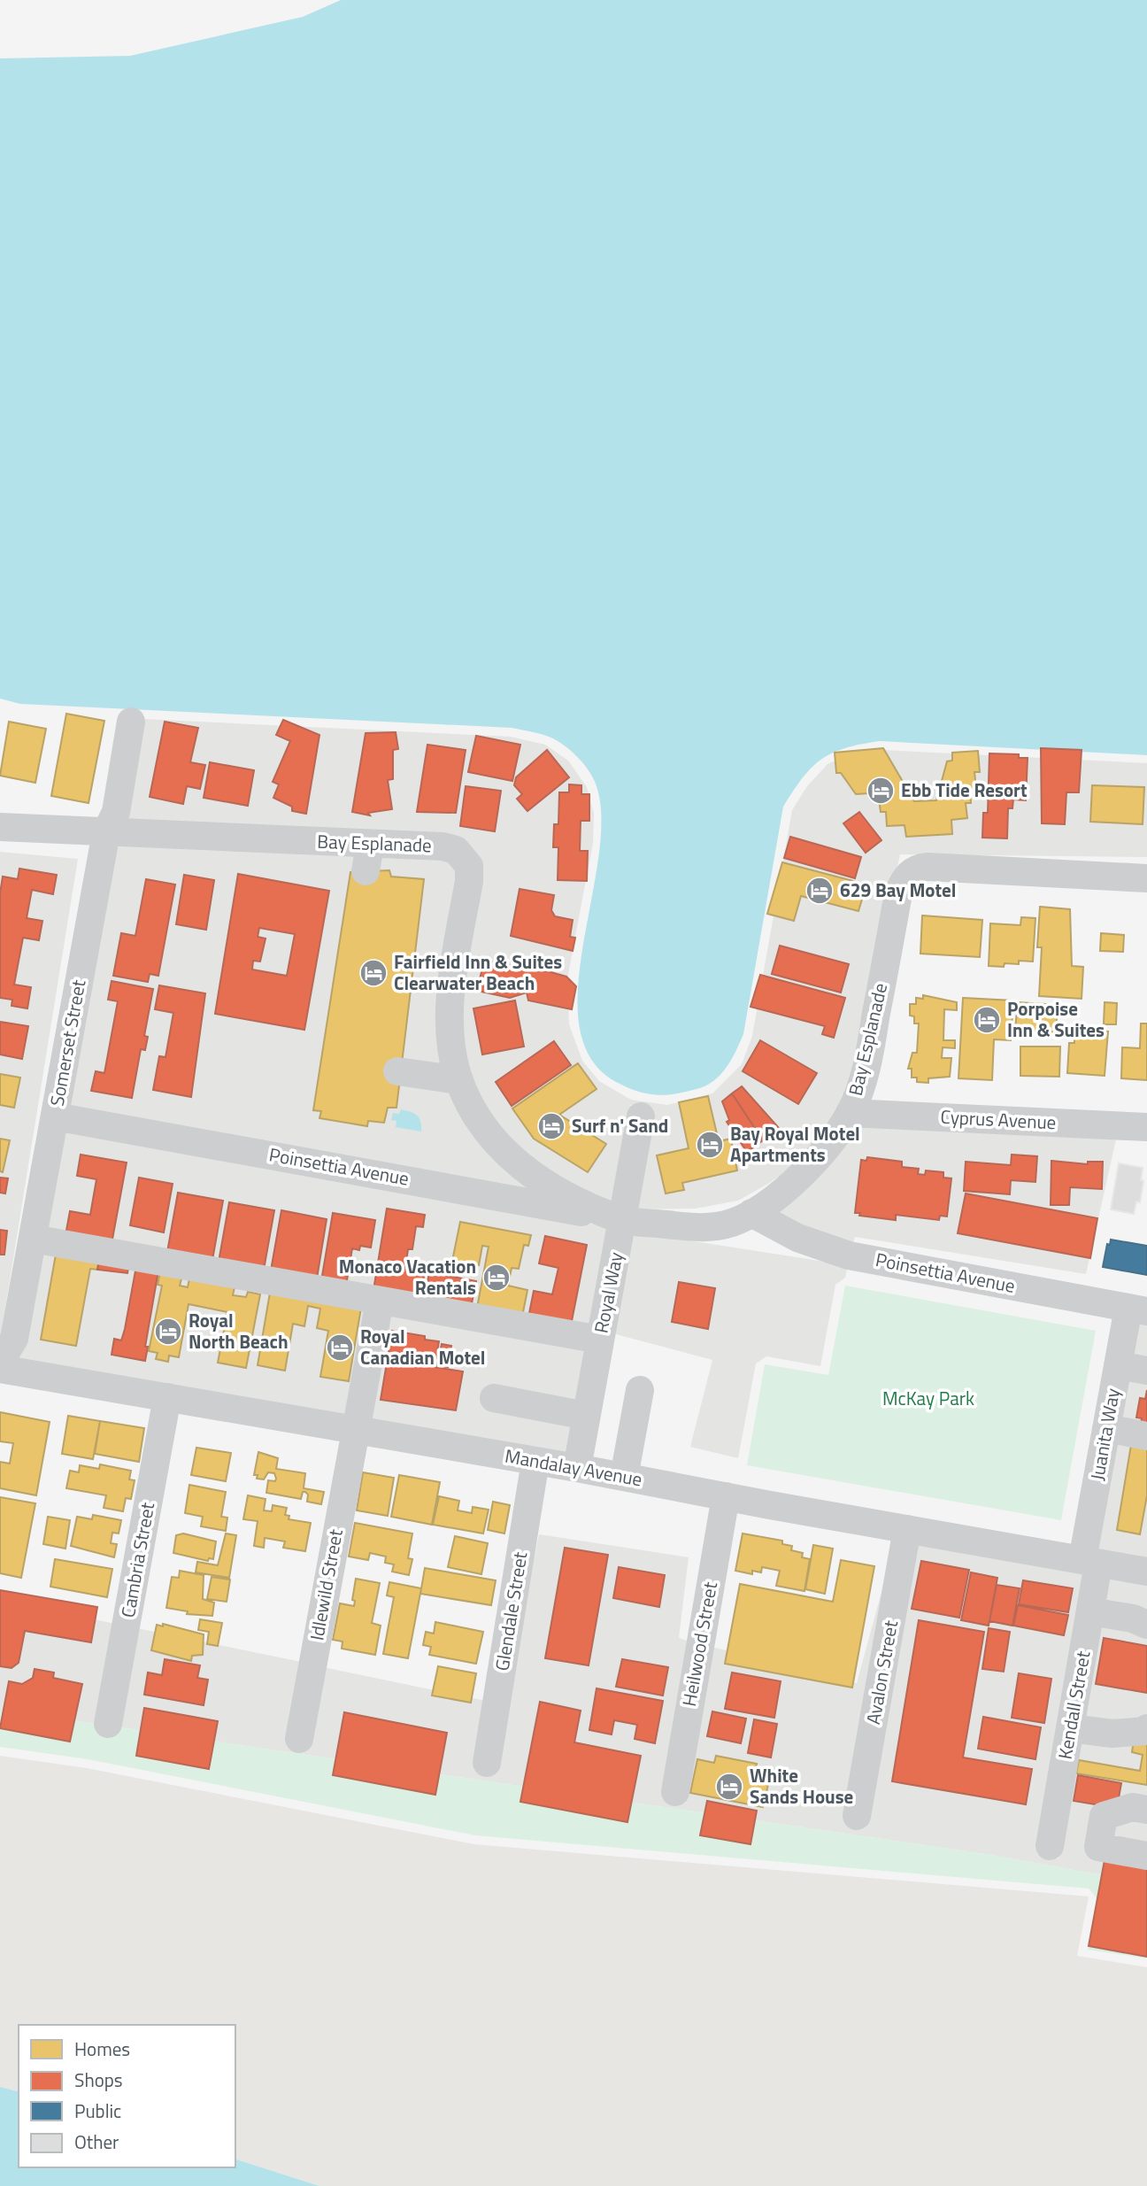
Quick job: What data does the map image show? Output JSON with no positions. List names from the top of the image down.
{
  "streets": {
    "street": [
      "Bay Esplanade",
      "Somerset Street",
      "Cyprus Avenue",
      "Poinsettia Avenue",
      "Royal Way",
      "Juanita Way",
      "Mandalay Avenue",
      "Cambria Street",
      "Idlewild Street",
      "Glendale Street",
      "Heilwood Street",
      "Avalon Street",
      "Kendall Street"
    ]
  },
  "crossings": [
    ["Bay Esplanade", "Somerset Street"],
    ["Bay Esplanade", "Cyprus Avenue"],
    ["Bay Esplanade", "Poinsettia Avenue"],
    ["Bay Esplanade", "Royal Way"],
    ["Somerset Street", "Poinsettia Avenue"],
    ["Poinsettia Avenue", "Royal Way"],
    ["Poinsettia Avenue", "Juanita Way"],
    ["Royal Way", "Mandalay Avenue"],
    ["Juanita Way", "Mandalay Avenue"],
    ["Juanita Way", "Kendall Street"],
    ["Mandalay Avenue", "Cambria Street"],
    ["Mandalay Avenue", "Idlewild Street"],
    ["Mandalay Avenue", "Glendale Street"],
    ["Mandalay Avenue", "Heilwood Street"],
    ["Mandalay Avenue", "Avalon Street"],
    ["Mandalay Avenue", "Kendall Street"]
  ],
  "parks": ["McKay Park"],
  "places": {
    "hotel": [
      "Ebb Tide Resort",
      "629 Bay Motel",
      "Fairfield Inn & Suites Clearwater Beach",
      "Porpoise Inn & Suites",
      "Surf n' Sand",
      "Bay Royal Motel Apartments",
      "Monaco Vacation Rentals",
      "Royal North Beach",
      "Royal Canadian Motel",
      "White Sands House"
    ]
  },
  "legend": [
    "Homes",
    "Shops",
    "Public",
    "Other"
  ]
}
